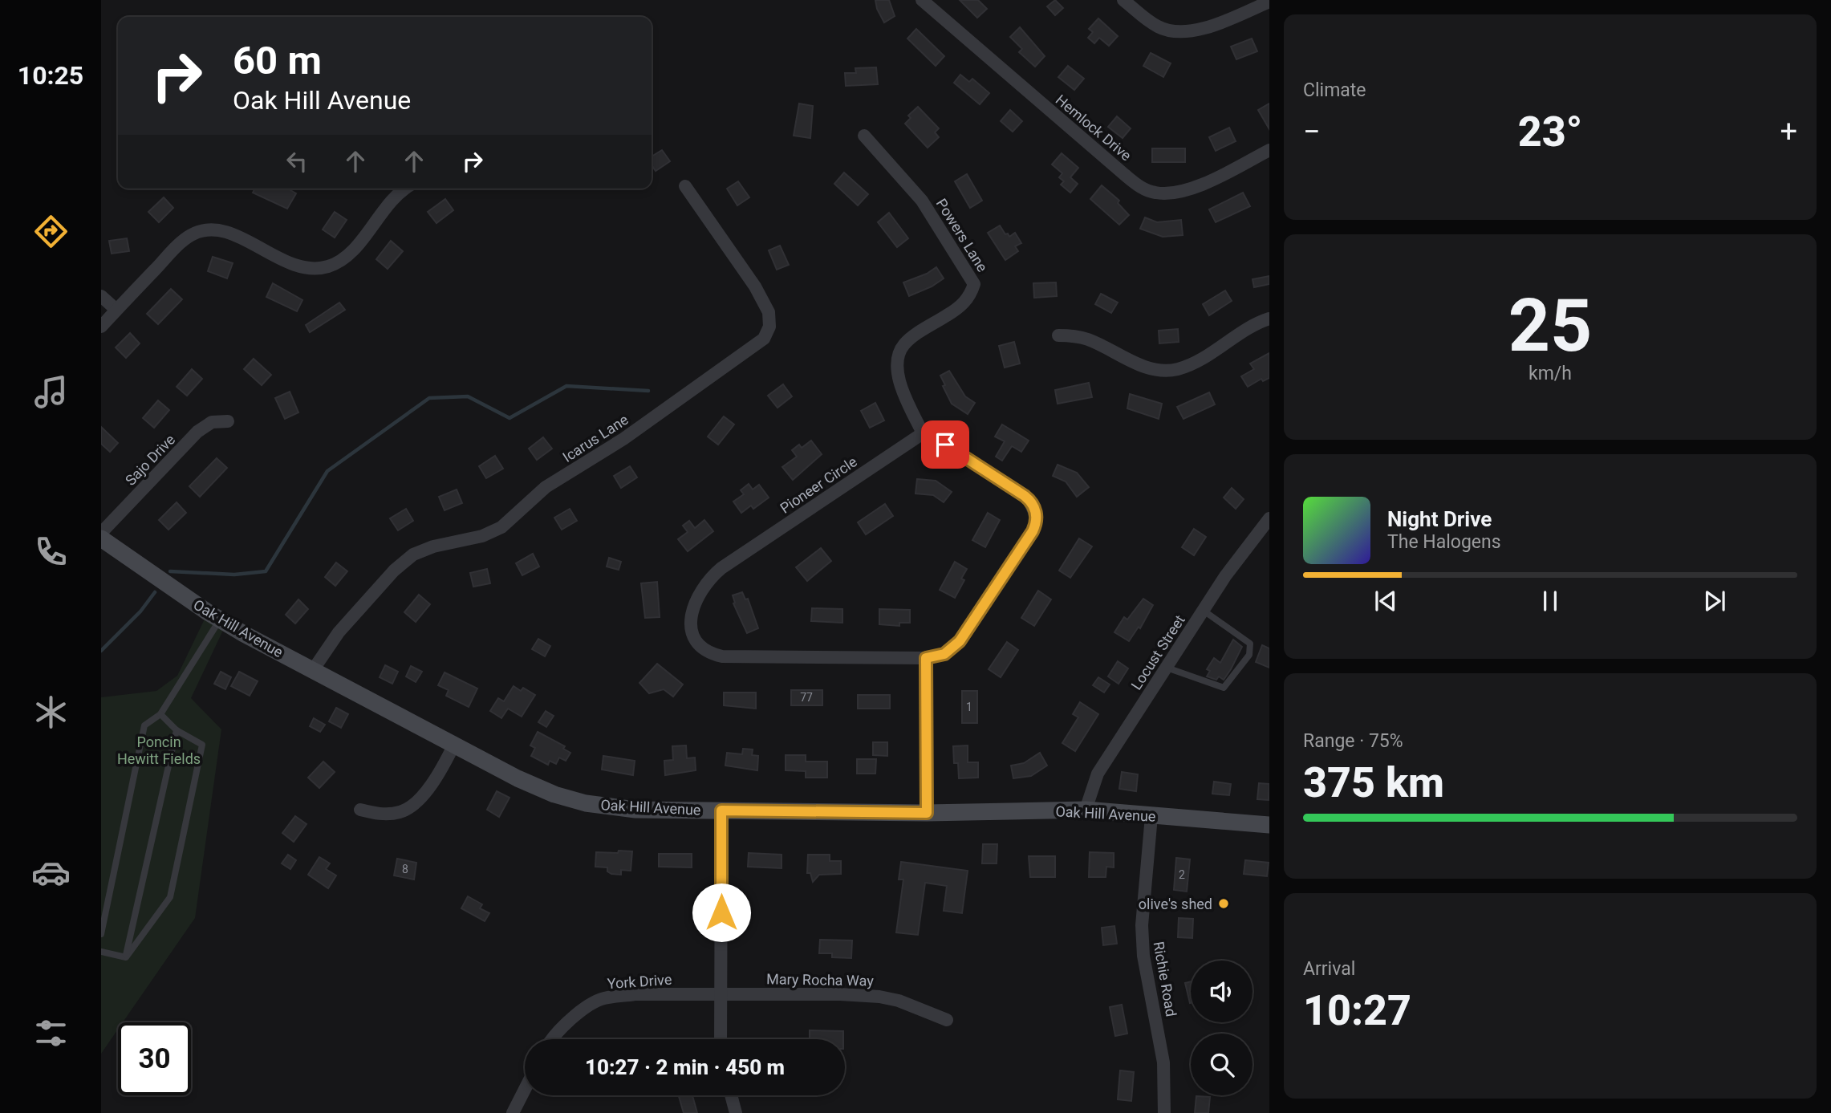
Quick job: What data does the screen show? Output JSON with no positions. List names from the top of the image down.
{
  "streets": {
    "main road": ["Oak Hill Avenue"],
    "street": [
      "Hemlock Drive",
      "Powers Lane",
      "Icarus Lane",
      "Sajo Drive",
      "Pioneer Circle",
      "Locust Street",
      "Richie Road",
      "Mary Rocha Way",
      "York Drive"
    ]
  },
  "crossings": [
    ["Powers Lane", "Pioneer Circle"],
    ["Icarus Lane", "Oak Hill Avenue"],
    ["Oak Hill Avenue", "Locust Street"],
    ["Oak Hill Avenue", "Richie Road"],
    ["Mary Rocha Way", "York Drive"]
  ],
  "parks": ["Poncin Hewitt Fields"],
  "places": ["olive's shed"],
  "house_numbers": [
    "77",
    "1",
    "8",
    "2"
  ],
  "page": {
    "tabs": "10:25",
    "tile": [
      "Climate",
      ["25", "km/h"],
      ["Range · 75%", "375 km"],
      ["Arrival", "10:27"]
    ],
    "turn": ["60 m", "Oak Hill Avenue"],
    "heat": ["−", "23°", "+"],
    "song": ["Night Drive", "The Halogens"],
    "limit": "30",
    "trip": "10:27 · 2 min · 450 m"
  }
}
